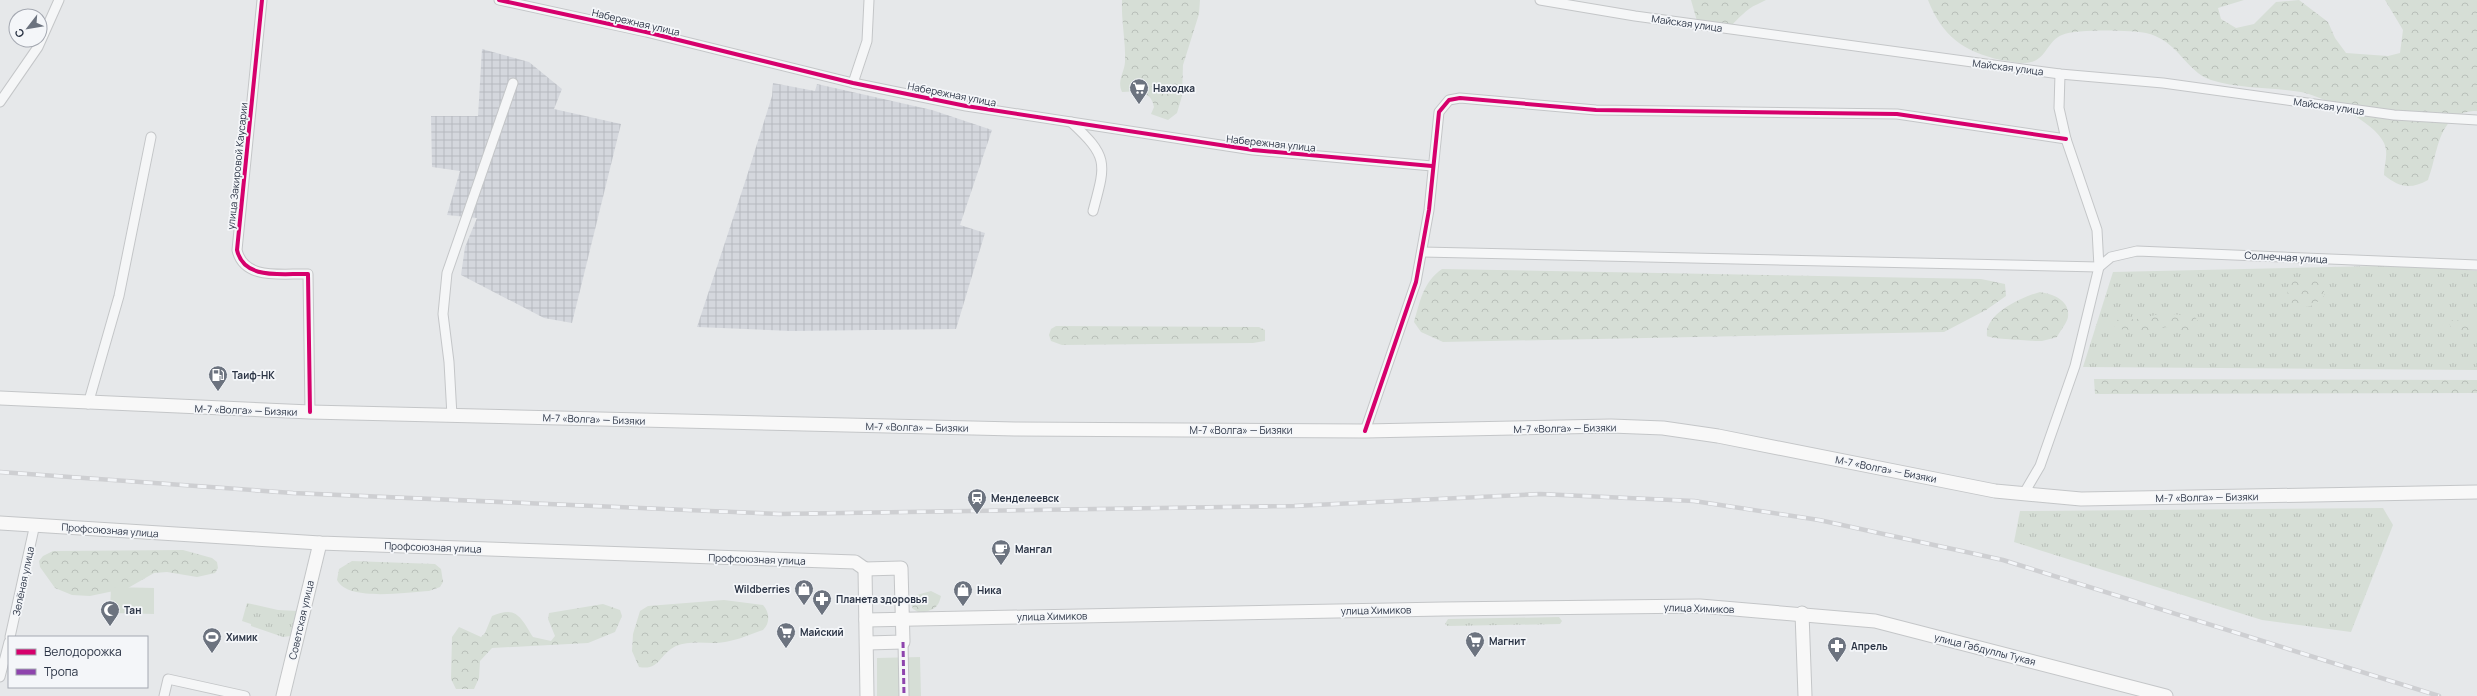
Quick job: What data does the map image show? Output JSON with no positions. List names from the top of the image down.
{
  "streets": {
    "main road": [
      "М-7 «Волга» — Бизяки",
      "Профсоюзная улица",
      "улица Химиков",
      "Советская улица",
      "улица Габдуллы Тукая"
    ],
    "street": [
      "Набережная улица",
      "Майская улица",
      "улица Закировой Каусарии",
      "Солнечная улица",
      "Зелёная улица"
    ]
  },
  "crossings": [
    ["улица Закировой Каусарии", "М-7 «Волга» — Бизяки"],
    ["Профсоюзная улица", "Зелёная улица"],
    ["Профсоюзная улица", "Советская улица"],
    ["улица Химиков", "улица Габдуллы Тукая"]
  ],
  "places": {
    "supermarket": ["Находка", "Майский", "Магнит"],
    "fuel station": ["Таиф-НК"],
    "station": ["Менделеевск"],
    "cafe": ["Мангал"],
    "shop": ["Wildberries", "Ника"],
    "pharmacy": ["Планета здоровья", "Апрель"],
    "mosque": ["Тан"],
    "sports": ["Химик"]
  },
  "legend": ["Велодорожка", "Тропа"],
  "north": "bottom left"
}
